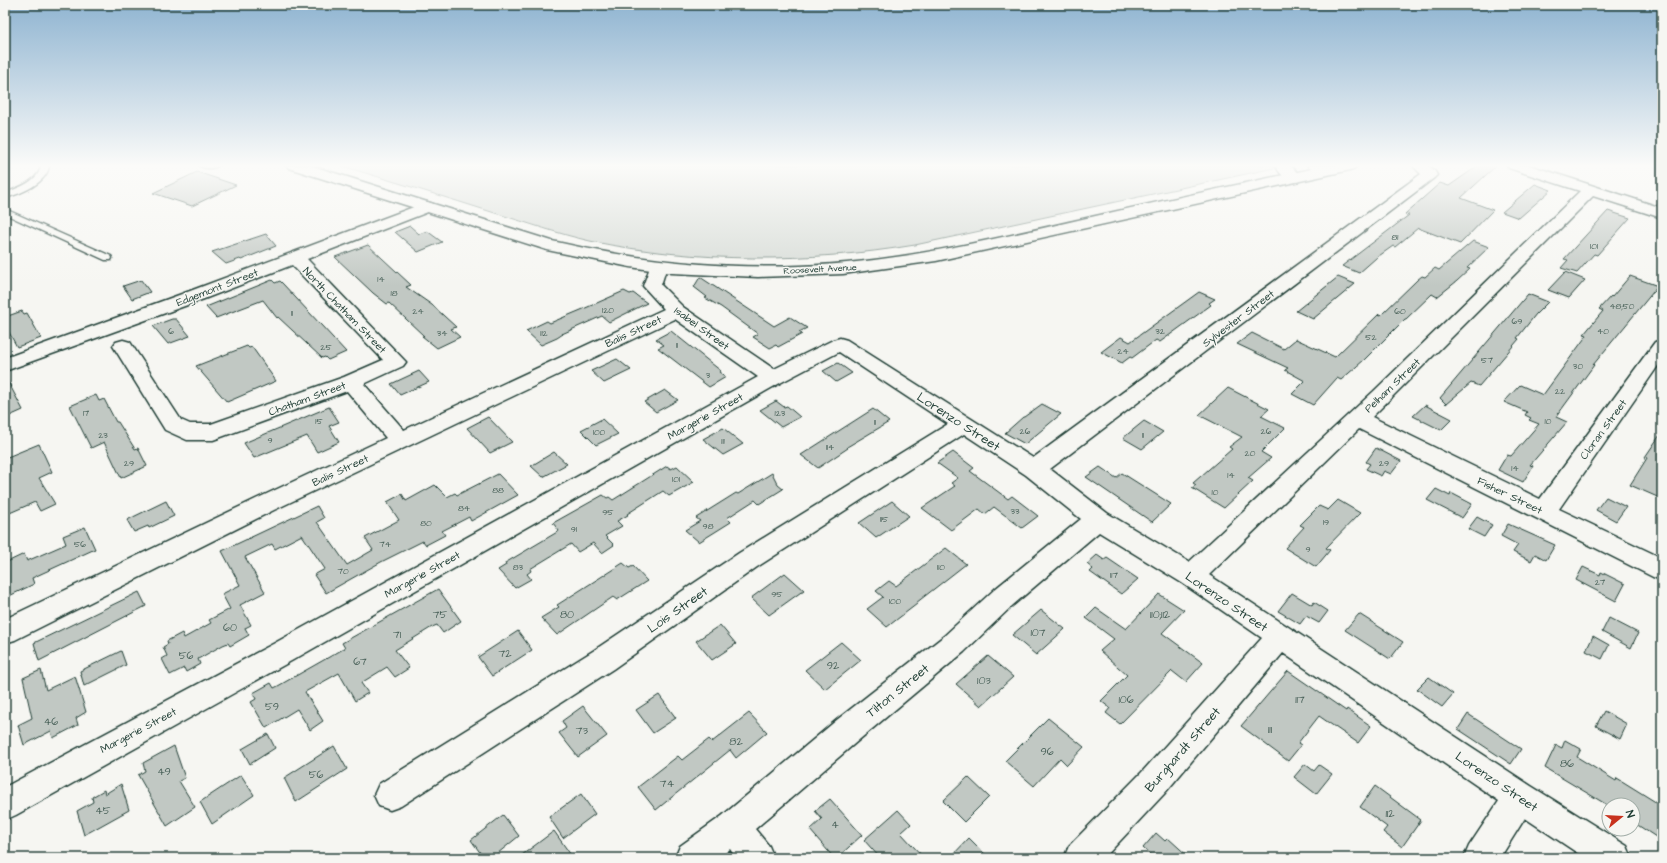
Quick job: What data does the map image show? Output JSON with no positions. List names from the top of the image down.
{
  "streets": {
    "street": [
      "Roosevelt Avenue",
      "Edgemont Street",
      "North Chatham Street",
      "Sylvester Street",
      "Isabel Street",
      "Balis Street",
      "Pelham Street",
      "Chatham Street",
      "Margerie Street",
      "Lorenzo Street",
      "Cloran Street",
      "Fisher Street",
      "Lois Street",
      "Tilton Street",
      "Burghardt Street"
    ]
  },
  "crossings": [
    ["Roosevelt Avenue", "Edgemont Street"],
    ["Roosevelt Avenue", "Isabel Street"],
    ["Edgemont Street", "North Chatham Street"],
    ["North Chatham Street", "Chatham Street"],
    ["Sylvester Street", "Lorenzo Street"],
    ["Isabel Street", "Balis Street"],
    ["Isabel Street", "Margerie Street"],
    ["Balis Street", "Chatham Street"],
    ["Pelham Street", "Lorenzo Street"],
    ["Pelham Street", "Fisher Street"],
    ["Margerie Street", "Lorenzo Street"],
    ["Lorenzo Street", "Lois Street"],
    ["Lorenzo Street", "Tilton Street"],
    ["Lorenzo Street", "Burghardt Street"],
    ["Cloran Street", "Fisher Street"]
  ],
  "house_numbers": [
    "81",
    "101",
    "14",
    "18",
    "48;50",
    "120",
    "24",
    "60",
    "11",
    "69",
    "6",
    "32",
    "40",
    "34",
    "112",
    "52",
    "11",
    "25",
    "24",
    "57",
    "30",
    "3",
    "22",
    "17",
    "123",
    "15",
    "10",
    "11",
    "26",
    "26",
    "100",
    "23",
    "11",
    "9",
    "111",
    "114",
    "20",
    "29",
    "29",
    "14",
    "14",
    "101",
    "88",
    "10",
    "84",
    "33",
    "95",
    "115",
    "19",
    "80",
    "98",
    "91",
    "56",
    "74",
    "9",
    "83",
    "110",
    "70",
    "117",
    "27",
    "95",
    "100",
    "75",
    "80",
    "110;112",
    "60",
    "107",
    "71",
    "72",
    "56",
    "67",
    "92",
    "103",
    "106",
    "117",
    "59",
    "46",
    "111",
    "73",
    "82",
    "96",
    "86",
    "49",
    "56",
    "74",
    "45",
    "112",
    "4"
  ],
  "north": "right"
}
